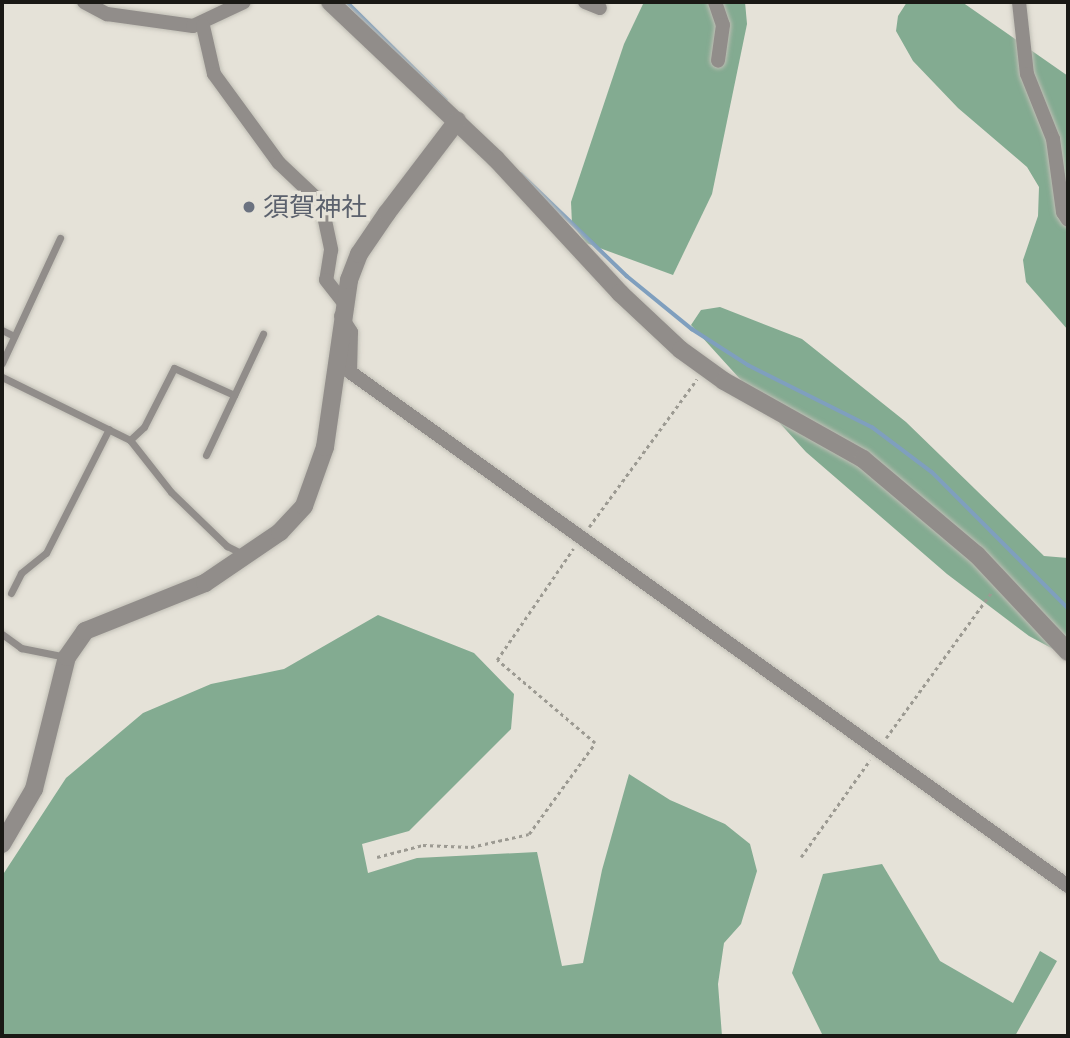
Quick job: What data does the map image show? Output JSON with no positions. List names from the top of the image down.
{
  "places": ["須賀神社"]
}
